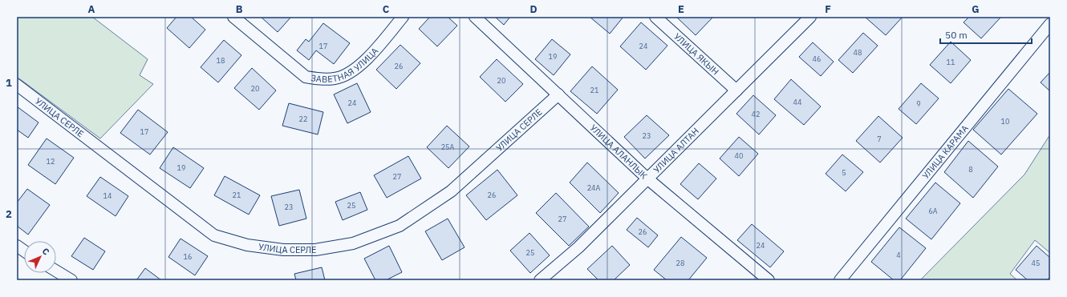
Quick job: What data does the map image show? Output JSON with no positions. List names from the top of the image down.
{
  "streets": {
    "street": [
      "УЛИЦА ЯКЫН",
      "ЗАВЕТНАЯ УЛИЦА",
      "УЛИЦА СЕРЛЕ",
      "УЛИЦА АЛТАН",
      "УЛИЦА АЛАНЛЫК",
      "УЛИЦА КАРАМА"
    ]
  },
  "crossings": [
    ["УЛИЦА ЯКЫН", "УЛИЦА АЛТАН"],
    ["УЛИЦА СЕРЛЕ", "УЛИЦА АЛАНЛЫК"],
    ["УЛИЦА АЛТАН", "УЛИЦА АЛАНЛЫК"]
  ],
  "house_numbers": [
    "17",
    "24",
    "48",
    "19",
    "46",
    "18",
    "11",
    "26",
    "20",
    "20",
    "21",
    "44",
    "24",
    "9",
    "42",
    "22",
    "10",
    "17",
    "23",
    "7",
    "25А",
    "40",
    "12",
    "19",
    "8",
    "5",
    "27",
    "24А",
    "21",
    "26",
    "14",
    "25",
    "23",
    "6А",
    "27",
    "26",
    "24",
    "25",
    "4",
    "16",
    "28",
    "45"
  ],
  "scale_bar": "50 m",
  "north": "top right",
  "grid": {
    "columns": [
      "A",
      "B",
      "C",
      "D",
      "E",
      "F",
      "G"
    ],
    "rows": ["1", "2"]
  }
}
